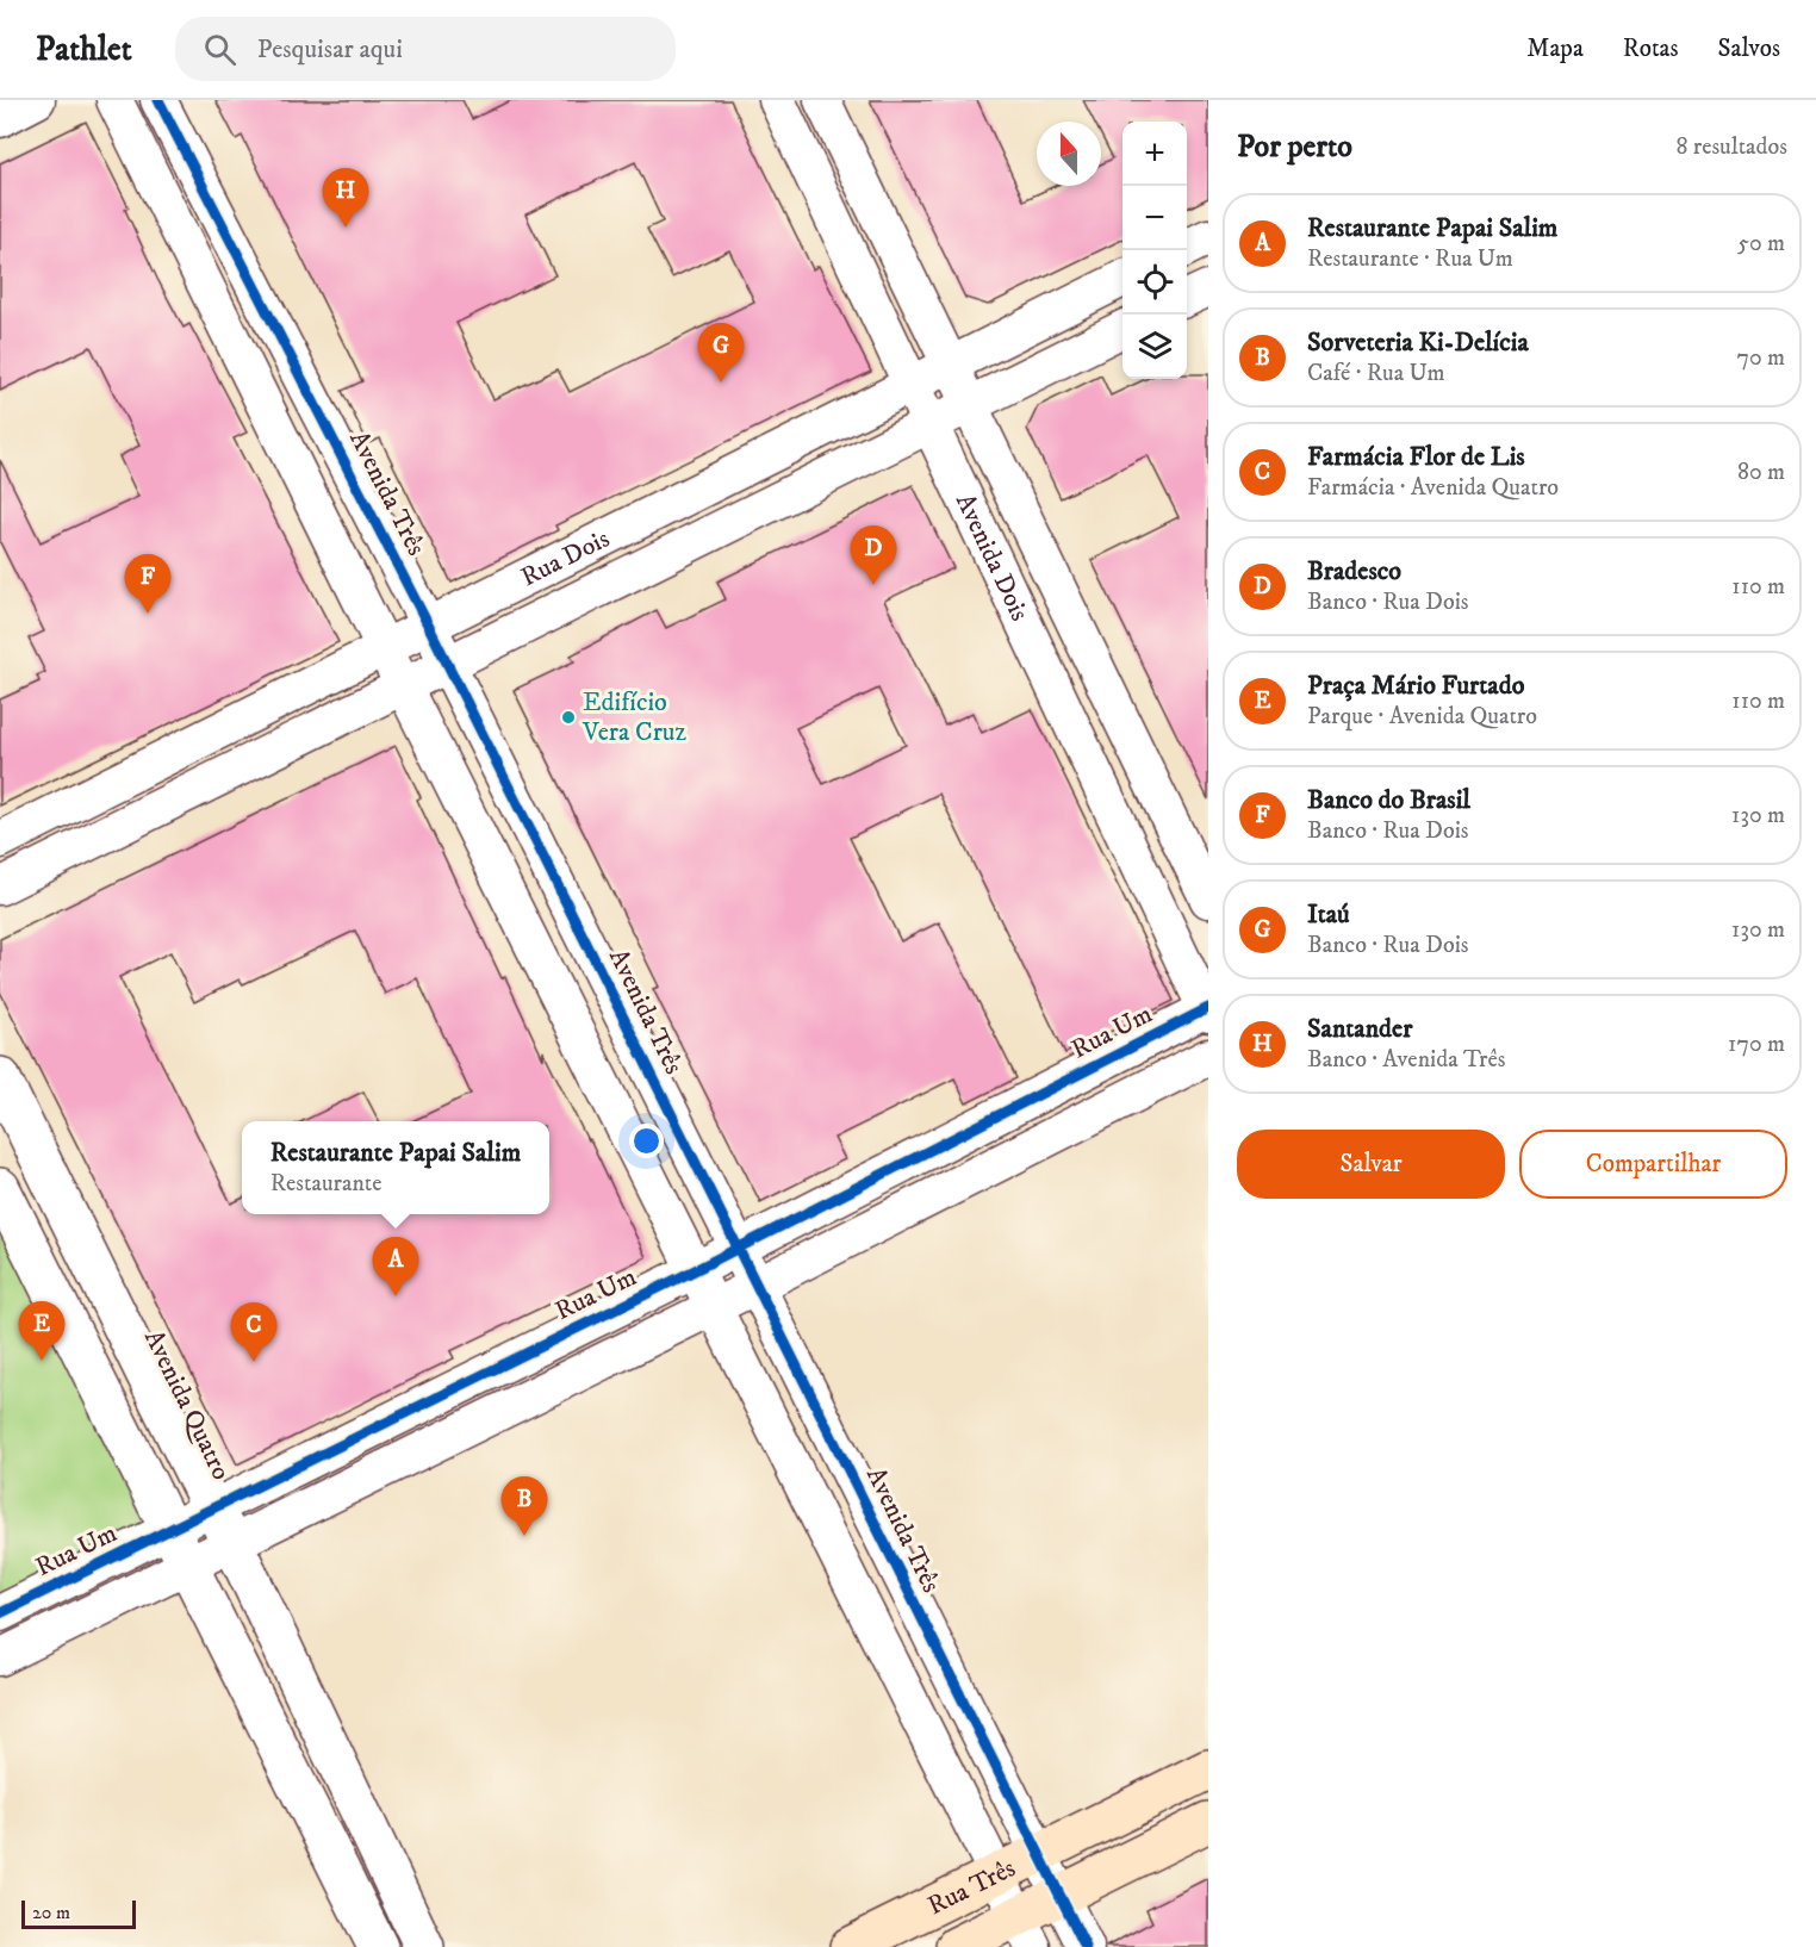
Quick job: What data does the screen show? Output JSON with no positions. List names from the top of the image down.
{
  "streets": {
    "main road": ["Rua Três"],
    "street": [
      "Avenida Três",
      "Avenida Dois",
      "Rua Dois",
      "Rua Um",
      "Avenida Quatro"
    ]
  },
  "crossings": [
    ["Avenida Três", "Rua Dois"],
    ["Avenida Três", "Rua Um"],
    ["Avenida Três", "Rua Três"],
    ["Avenida Dois", "Rua Dois"],
    ["Avenida Dois", "Rua Um"],
    ["Rua Um", "Avenida Quatro"]
  ],
  "places": ["Edifício Vera Cruz"],
  "scale_bar": "20 m",
  "north": "top",
  "page": {
    "header": "Pathlet",
    "search": "Pesquisar aqui",
    "nav": ["Mapa", "Rotas", "Salvos"],
    "heading": ["Por perto", "8 resultados"],
    "map_buttons": ["+", "−"],
    "pins": [
      "H",
      "G",
      "D",
      "F",
      "A",
      "E",
      "C",
      "B"
    ],
    "list": [
      {
        "mark": "A",
        "name": "Restaurante Papai Salim",
        "note": "Restaurante · Rua Um",
        "value": "50 m"
      },
      {
        "mark": "B",
        "name": "Sorveteria Ki-Delícia",
        "note": "Café · Rua Um",
        "value": "70 m"
      },
      {
        "mark": "C",
        "name": "Farmácia Flor de Lis",
        "note": "Farmácia · Avenida Quatro",
        "value": "80 m"
      },
      {
        "mark": "D",
        "name": "Bradesco",
        "note": "Banco · Rua Dois",
        "value": "110 m"
      },
      {
        "mark": "E",
        "name": "Praça Mário Furtado",
        "note": "Parque · Avenida Quatro",
        "value": "110 m"
      },
      {
        "mark": "F",
        "name": "Banco do Brasil",
        "note": "Banco · Rua Dois",
        "value": "130 m"
      },
      {
        "mark": "G",
        "name": "Itaú",
        "note": "Banco · Rua Dois",
        "value": "130 m"
      },
      {
        "mark": "H",
        "name": "Santander",
        "note": "Banco · Avenida Três",
        "value": "170 m"
      }
    ],
    "buttons": ["Salvar", "Compartilhar"],
    "popup": ["Restaurante Papai Salim", "Restaurante"],
    "scale": "20 m"
  }
}
